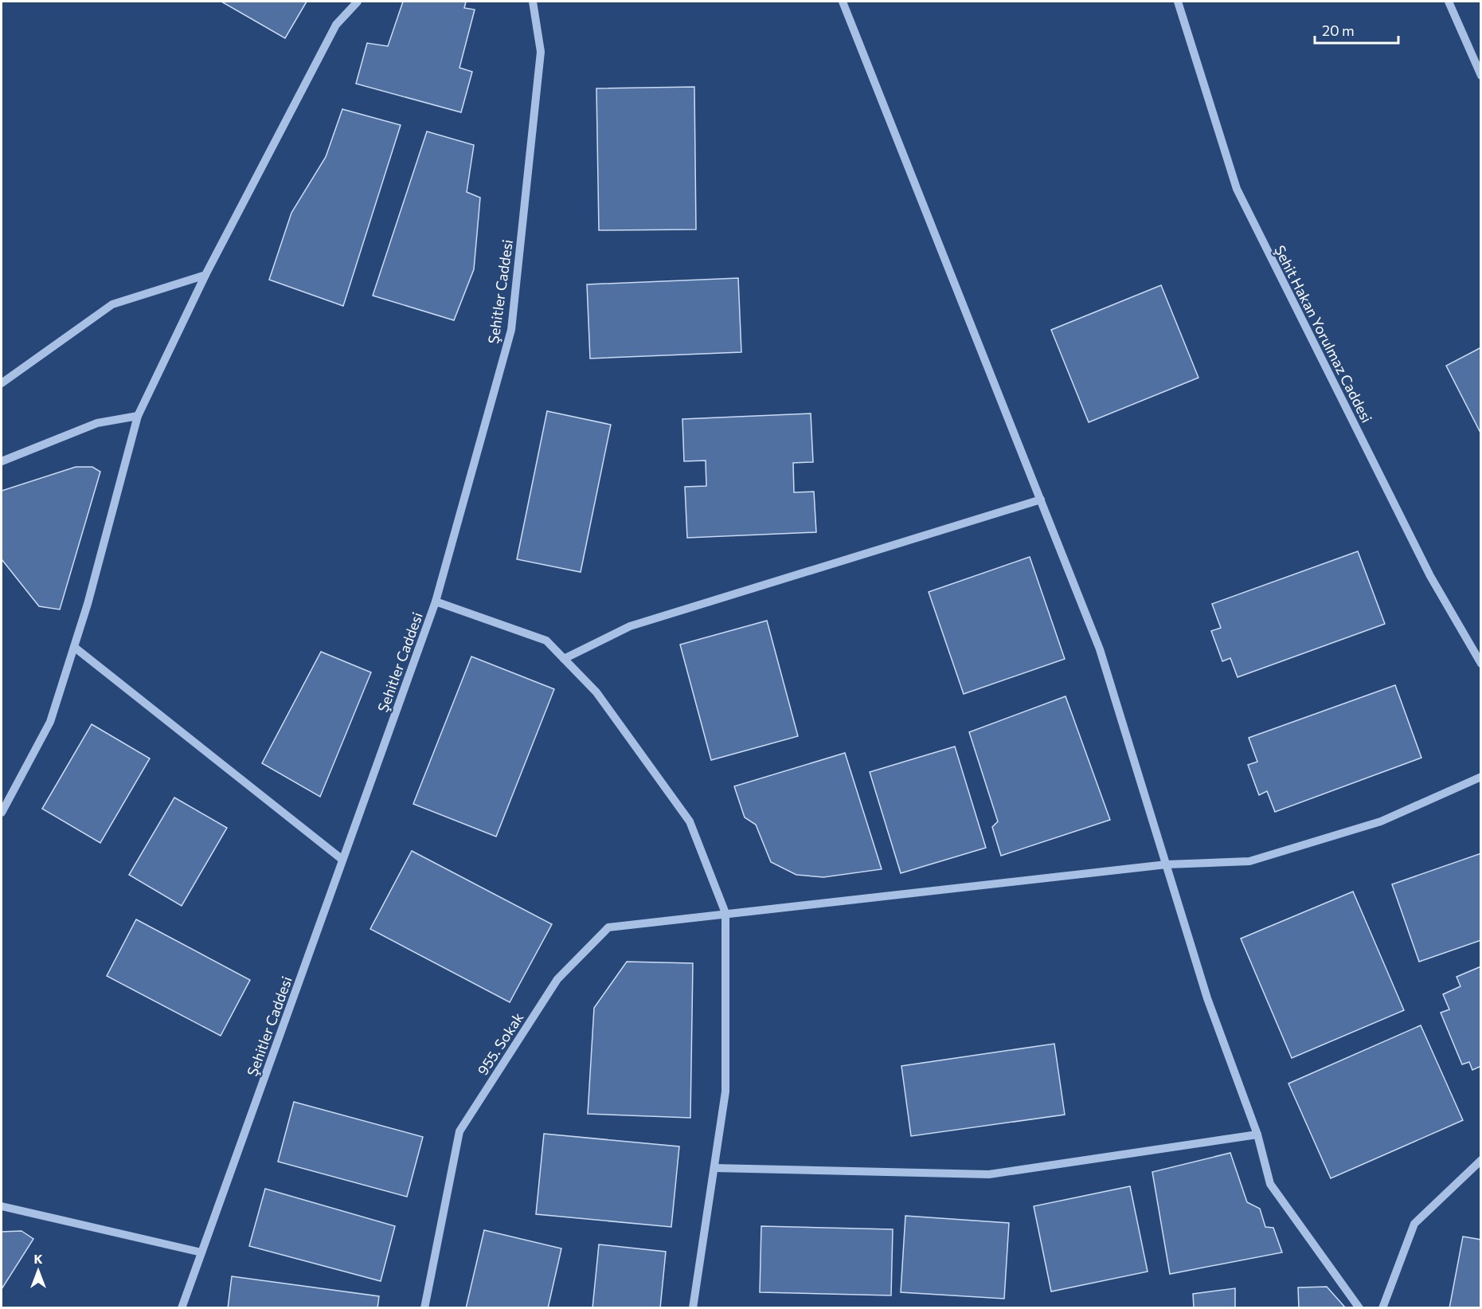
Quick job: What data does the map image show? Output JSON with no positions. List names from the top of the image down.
{
  "streets": {
    "street": ["Şehitler Caddesi", "Şehit Hakan Yorulmaz Caddesi", "955. Sokak"]
  },
  "scale_bar": "20 m",
  "north": "top"
}
